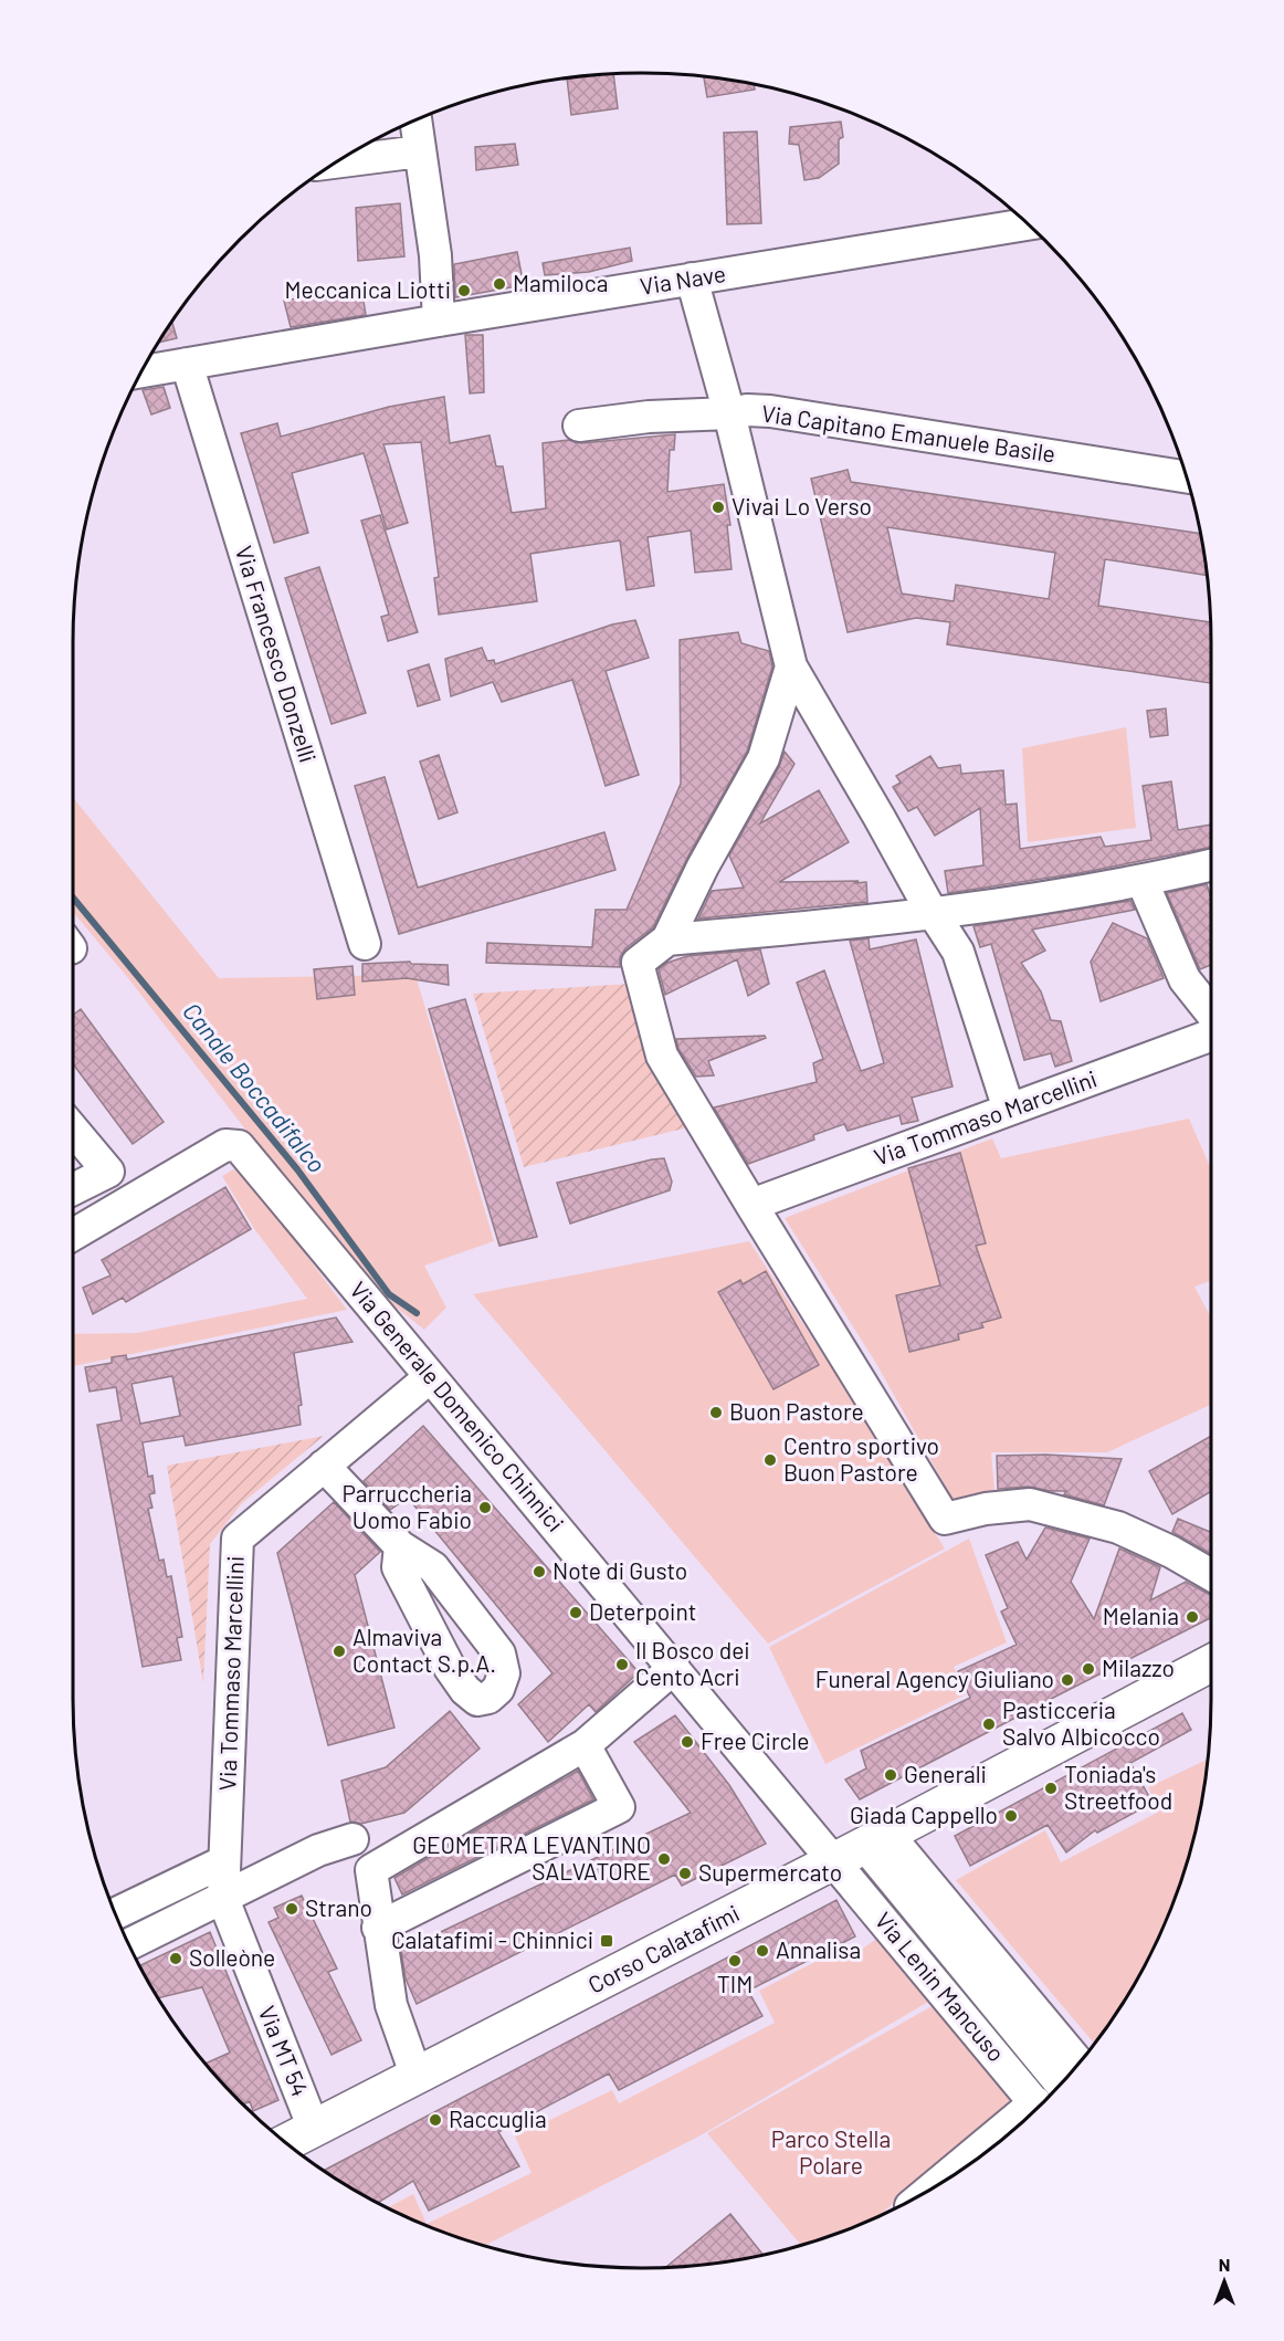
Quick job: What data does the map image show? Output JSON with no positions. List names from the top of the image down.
{
  "streets": {
    "main road": ["Corso Calatafimi"],
    "street": [
      "Via Nave",
      "Via Capitano Emanuele Basile",
      "Via Francesco Donzelli",
      "Via Tommaso Marcellini",
      "Via Generale Domenico Chinnici",
      "Via Lenin Mancuso",
      "Via MT 54"
    ]
  },
  "crossings": [
    ["Via Nave", "Via Francesco Donzelli"],
    ["Via Tommaso Marcellini", "Via Generale Domenico Chinnici"],
    ["Via Tommaso Marcellini", "Via MT 54"],
    ["Via Generale Domenico Chinnici", "Corso Calatafimi"],
    ["Via Generale Domenico Chinnici", "Via Lenin Mancuso"],
    ["Corso Calatafimi", "Via Lenin Mancuso"],
    ["Corso Calatafimi", "Via MT 54"]
  ],
  "water": ["Canale Boccadifalco"],
  "parks": ["Parco Stella Polare"],
  "places": {
    "other": [
      "Mamiloca",
      "Meccanica Liotti",
      "Vivai Lo Verso",
      "Buon Pastore",
      "Centro sportivo Buon Pastore",
      "Parruccheria Uomo Fabio",
      "Note di Gusto",
      "Deterpoint",
      "Melania",
      "Almaviva Contact S.p.A.",
      "Il Bosco dei Cento Acri",
      "Milazzo",
      "Funeral Agency Giuliano",
      "Pasticceria Salvo Albicocco",
      "Free Circle",
      "Generali",
      "Toniada's Streetfood",
      "Giada Cappello",
      "GEOMETRA LEVANTINO SALVATORE",
      "Supermercato",
      "Strano",
      "Annalisa",
      "Solleòne",
      "TIM",
      "Raccuglia"
    ],
    "transit": ["Calatafimi - Chinnici"]
  },
  "north": "top"
}
